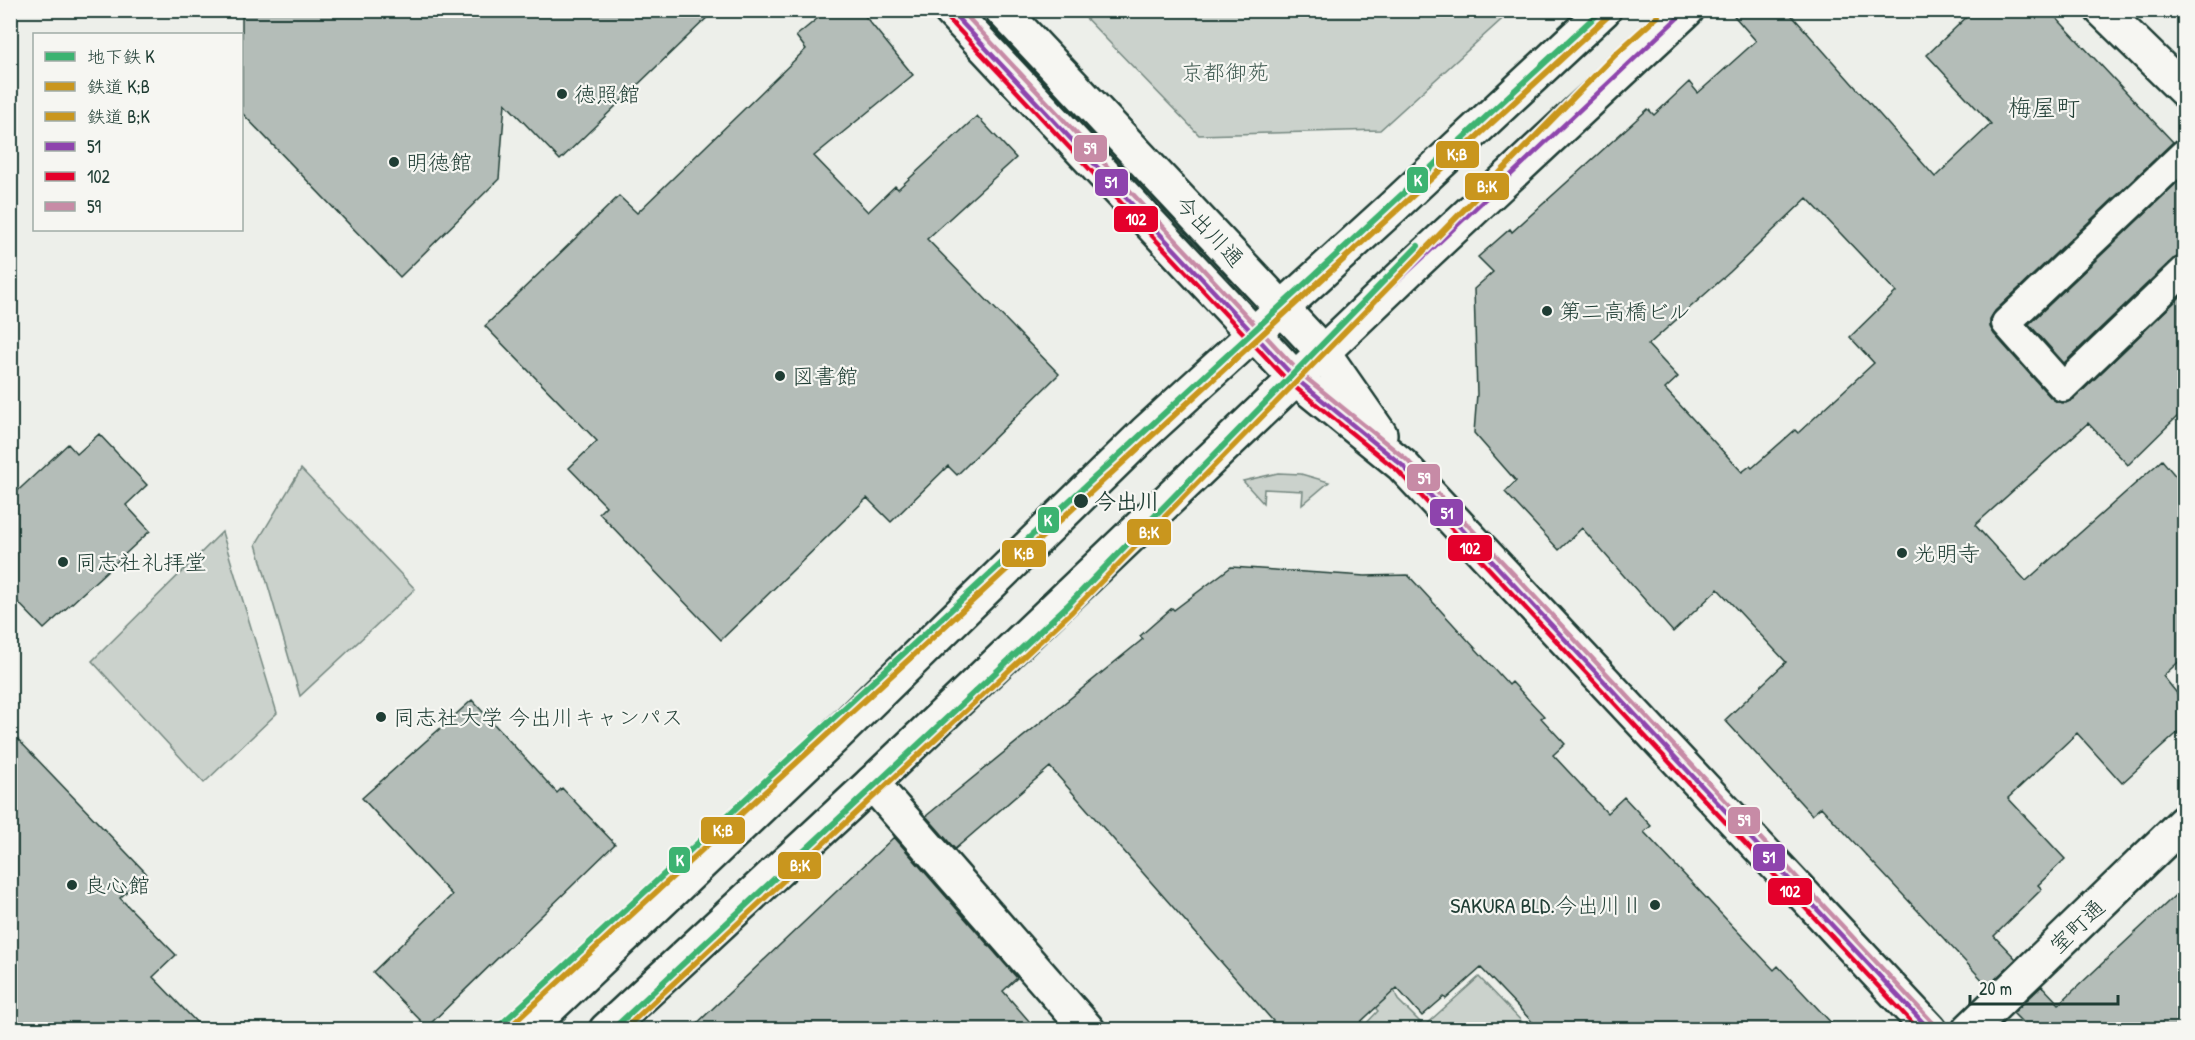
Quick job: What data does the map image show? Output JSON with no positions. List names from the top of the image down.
{
  "streets": {
    "main road": ["今出川通", "室町通"]
  },
  "districts": ["梅屋町"],
  "parks": ["京都御苑"],
  "places": [
    "徳照館",
    "明徳館",
    "第二高橋ビル",
    "図書館",
    "今出川",
    "光明寺",
    "同志社礼拝堂",
    "同志社大学 今出川キャンパス",
    "良心館",
    "SAKURA BLD.今出川Ⅱ"
  ],
  "lines": [
    "metro line K",
    "transit line 51",
    "transit line 59",
    "transit line 102",
    "rail line K;B",
    "rail line B;K"
  ],
  "legend": [
    "地下鉄 K",
    "鉄道 K;B",
    "鉄道 B;K",
    "51",
    "102",
    "59"
  ],
  "scale_bar": "20 m"
}
